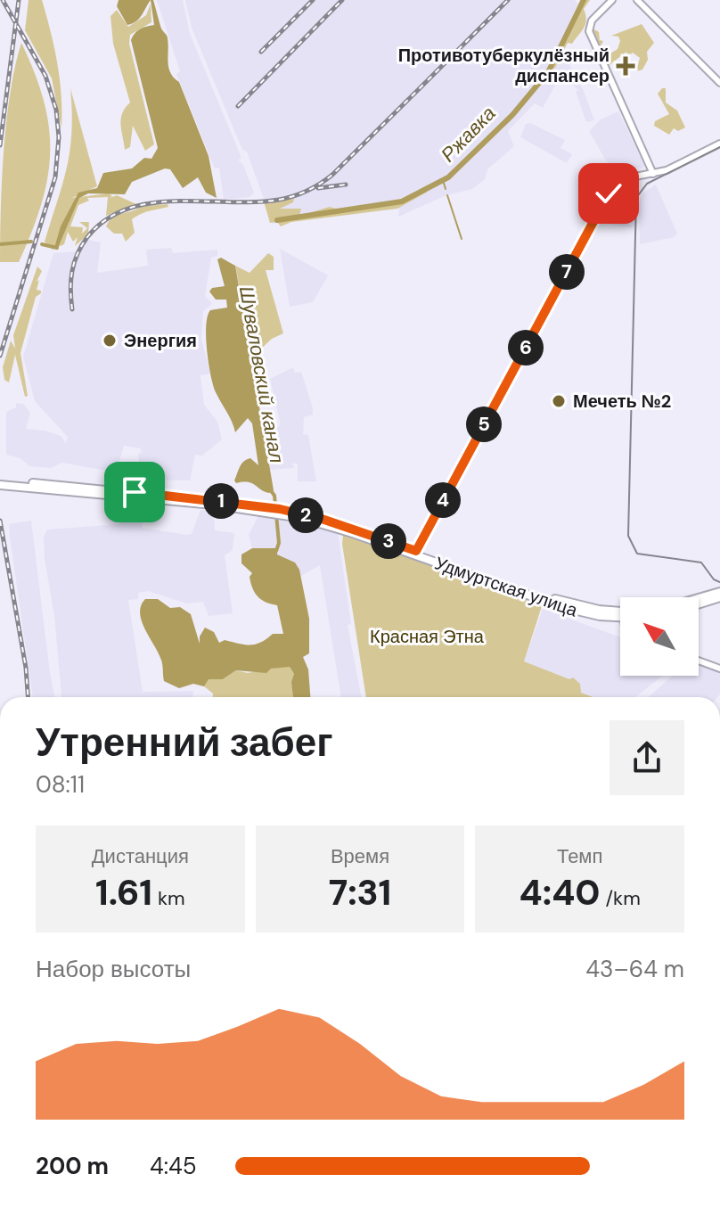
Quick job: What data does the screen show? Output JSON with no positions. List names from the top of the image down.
{
  "streets": {
    "main road": ["Удмуртская улица"]
  },
  "water": ["Ржавка", "Шуваловский канал"],
  "parks": ["Красная Этна"],
  "places": {
    "health": ["Противотуберкулёзный диспансер"],
    "other": ["Энергия", "Мечеть №2"]
  },
  "north": "top left",
  "page": {
    "pins": [
      "7",
      "6",
      "5",
      "4",
      "1",
      "2",
      "3"
    ],
    "heading": ["Утренний забег", "08:11"],
    "stats": [
      ["Дистанция", "1.61 km"],
      ["Время", "7:31"],
      ["Темп", "4:40 /km"]
    ],
    "chart": ["Набор высоты", "43–64 m"],
    "list": [
      {
        "name": "200 m",
        "note": "4:45"
      }
    ]
  }
}
